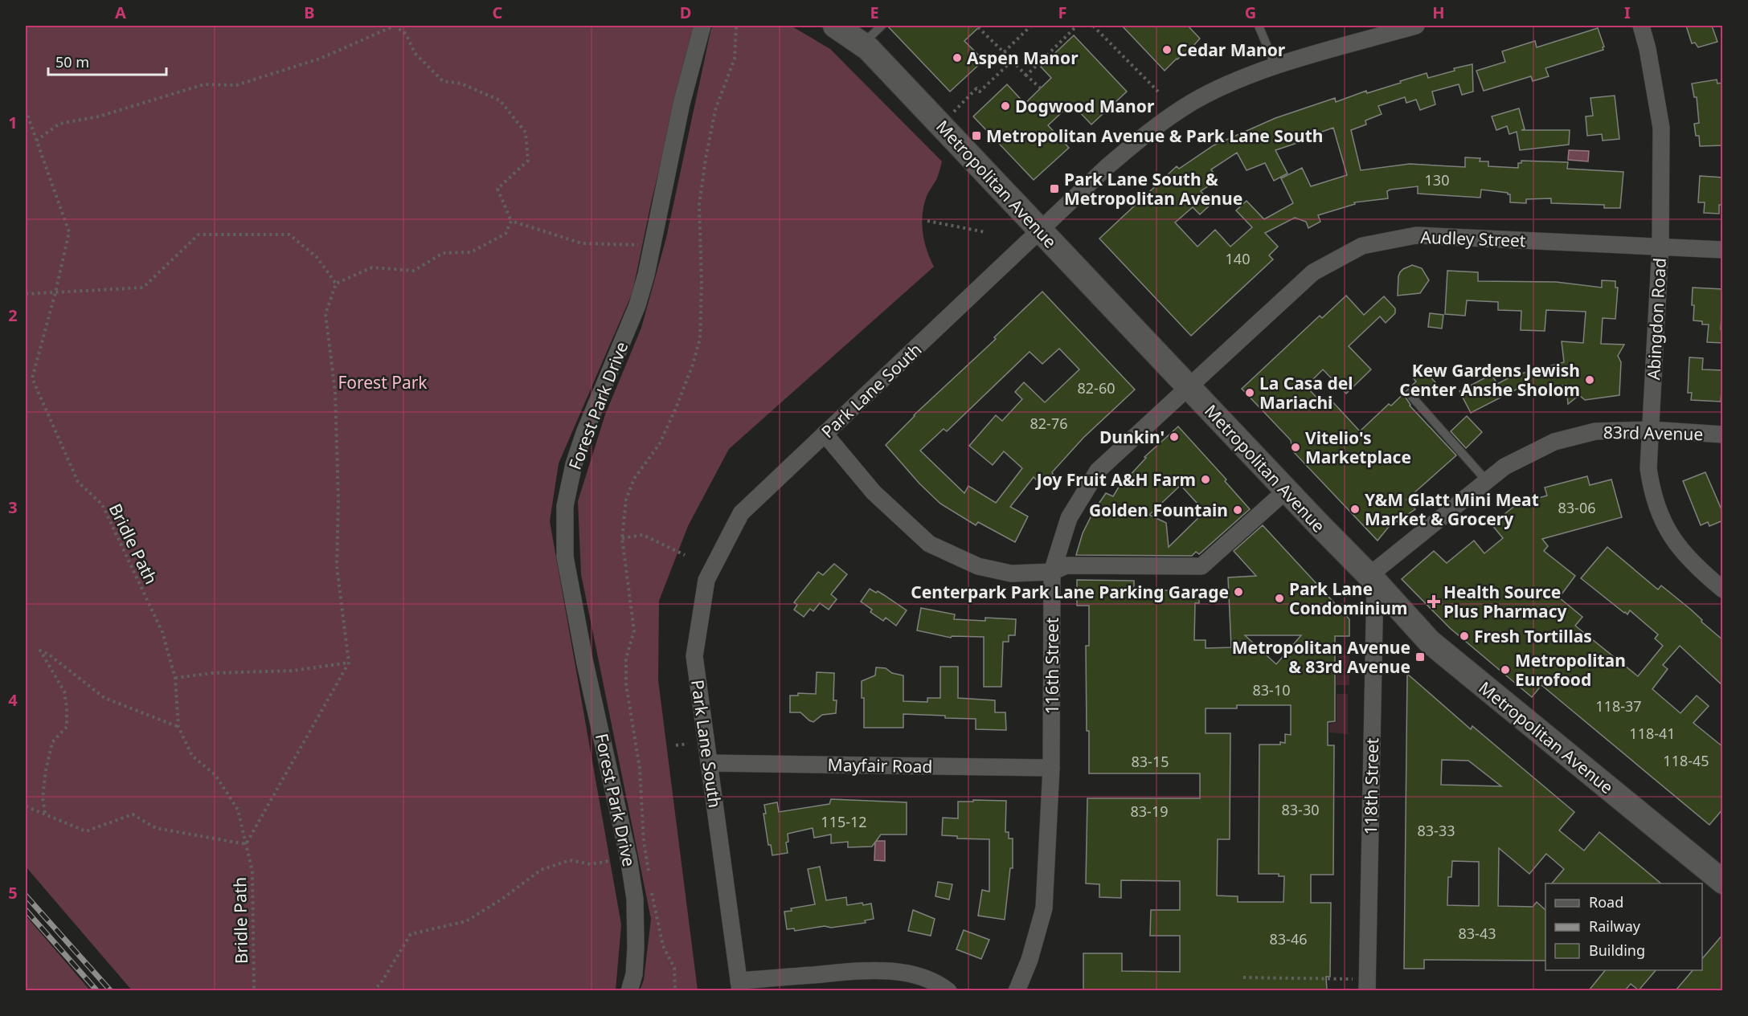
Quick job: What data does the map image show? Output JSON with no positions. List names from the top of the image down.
{
  "streets": {
    "main road": ["Metropolitan Avenue"],
    "street": [
      "Audley Street",
      "Abingdon Road",
      "Park Lane South",
      "Forest Park Drive",
      "83rd Avenue",
      "116th Street",
      "Mayfair Road",
      "118th Street"
    ],
    "path": ["Bridle Path"]
  },
  "crossings": [
    ["Metropolitan Avenue", "Audley Street"],
    ["Metropolitan Avenue", "Park Lane South"],
    ["Metropolitan Avenue", "83rd Avenue"],
    ["Metropolitan Avenue", "116th Street"],
    ["Metropolitan Avenue", "118th Street"],
    ["Audley Street", "Abingdon Road"],
    ["Audley Street", "116th Street"],
    ["Abingdon Road", "83rd Avenue"],
    ["Park Lane South", "Mayfair Road"],
    ["83rd Avenue", "118th Street"],
    ["116th Street", "Mayfair Road"]
  ],
  "parks": ["Forest Park"],
  "places": {
    "other": [
      "Cedar Manor",
      "Aspen Manor",
      "Dogwood Manor",
      "Kew Gardens Jewish Center Anshe Sholom",
      "La Casa del Mariachi",
      "Dunkin'",
      "Vitelio's Marketplace",
      "Joy Fruit A&H Farm",
      "Y&M Glatt Mini Meat Market & Grocery",
      "Golden Fountain",
      "Centerpark Park Lane Parking Garage",
      "Park Lane Condominium",
      "Fresh Tortillas",
      "Metropolitan Eurofood"
    ],
    "transit": ["Metropolitan Avenue & Park Lane South", "Park Lane South & Metropolitan Avenue", "Metropolitan Avenue & 83rd Avenue"],
    "health": ["Health Source Plus Pharmacy"]
  },
  "house_numbers": [
    "130",
    "140",
    "82-60",
    "82-76",
    "83-06",
    "83-10",
    "118-37",
    "118-41",
    "118-45",
    "83-15",
    "83-30",
    "83-19",
    "115-12",
    "83-33",
    "83-43",
    "83-46"
  ],
  "legend": ["Road", "Railway", "Building"],
  "scale_bar": "50 m",
  "grid": {
    "columns": [
      "A",
      "B",
      "C",
      "D",
      "E",
      "F",
      "G",
      "H",
      "I"
    ],
    "rows": [
      "1",
      "2",
      "3",
      "4",
      "5"
    ]
  }
}
